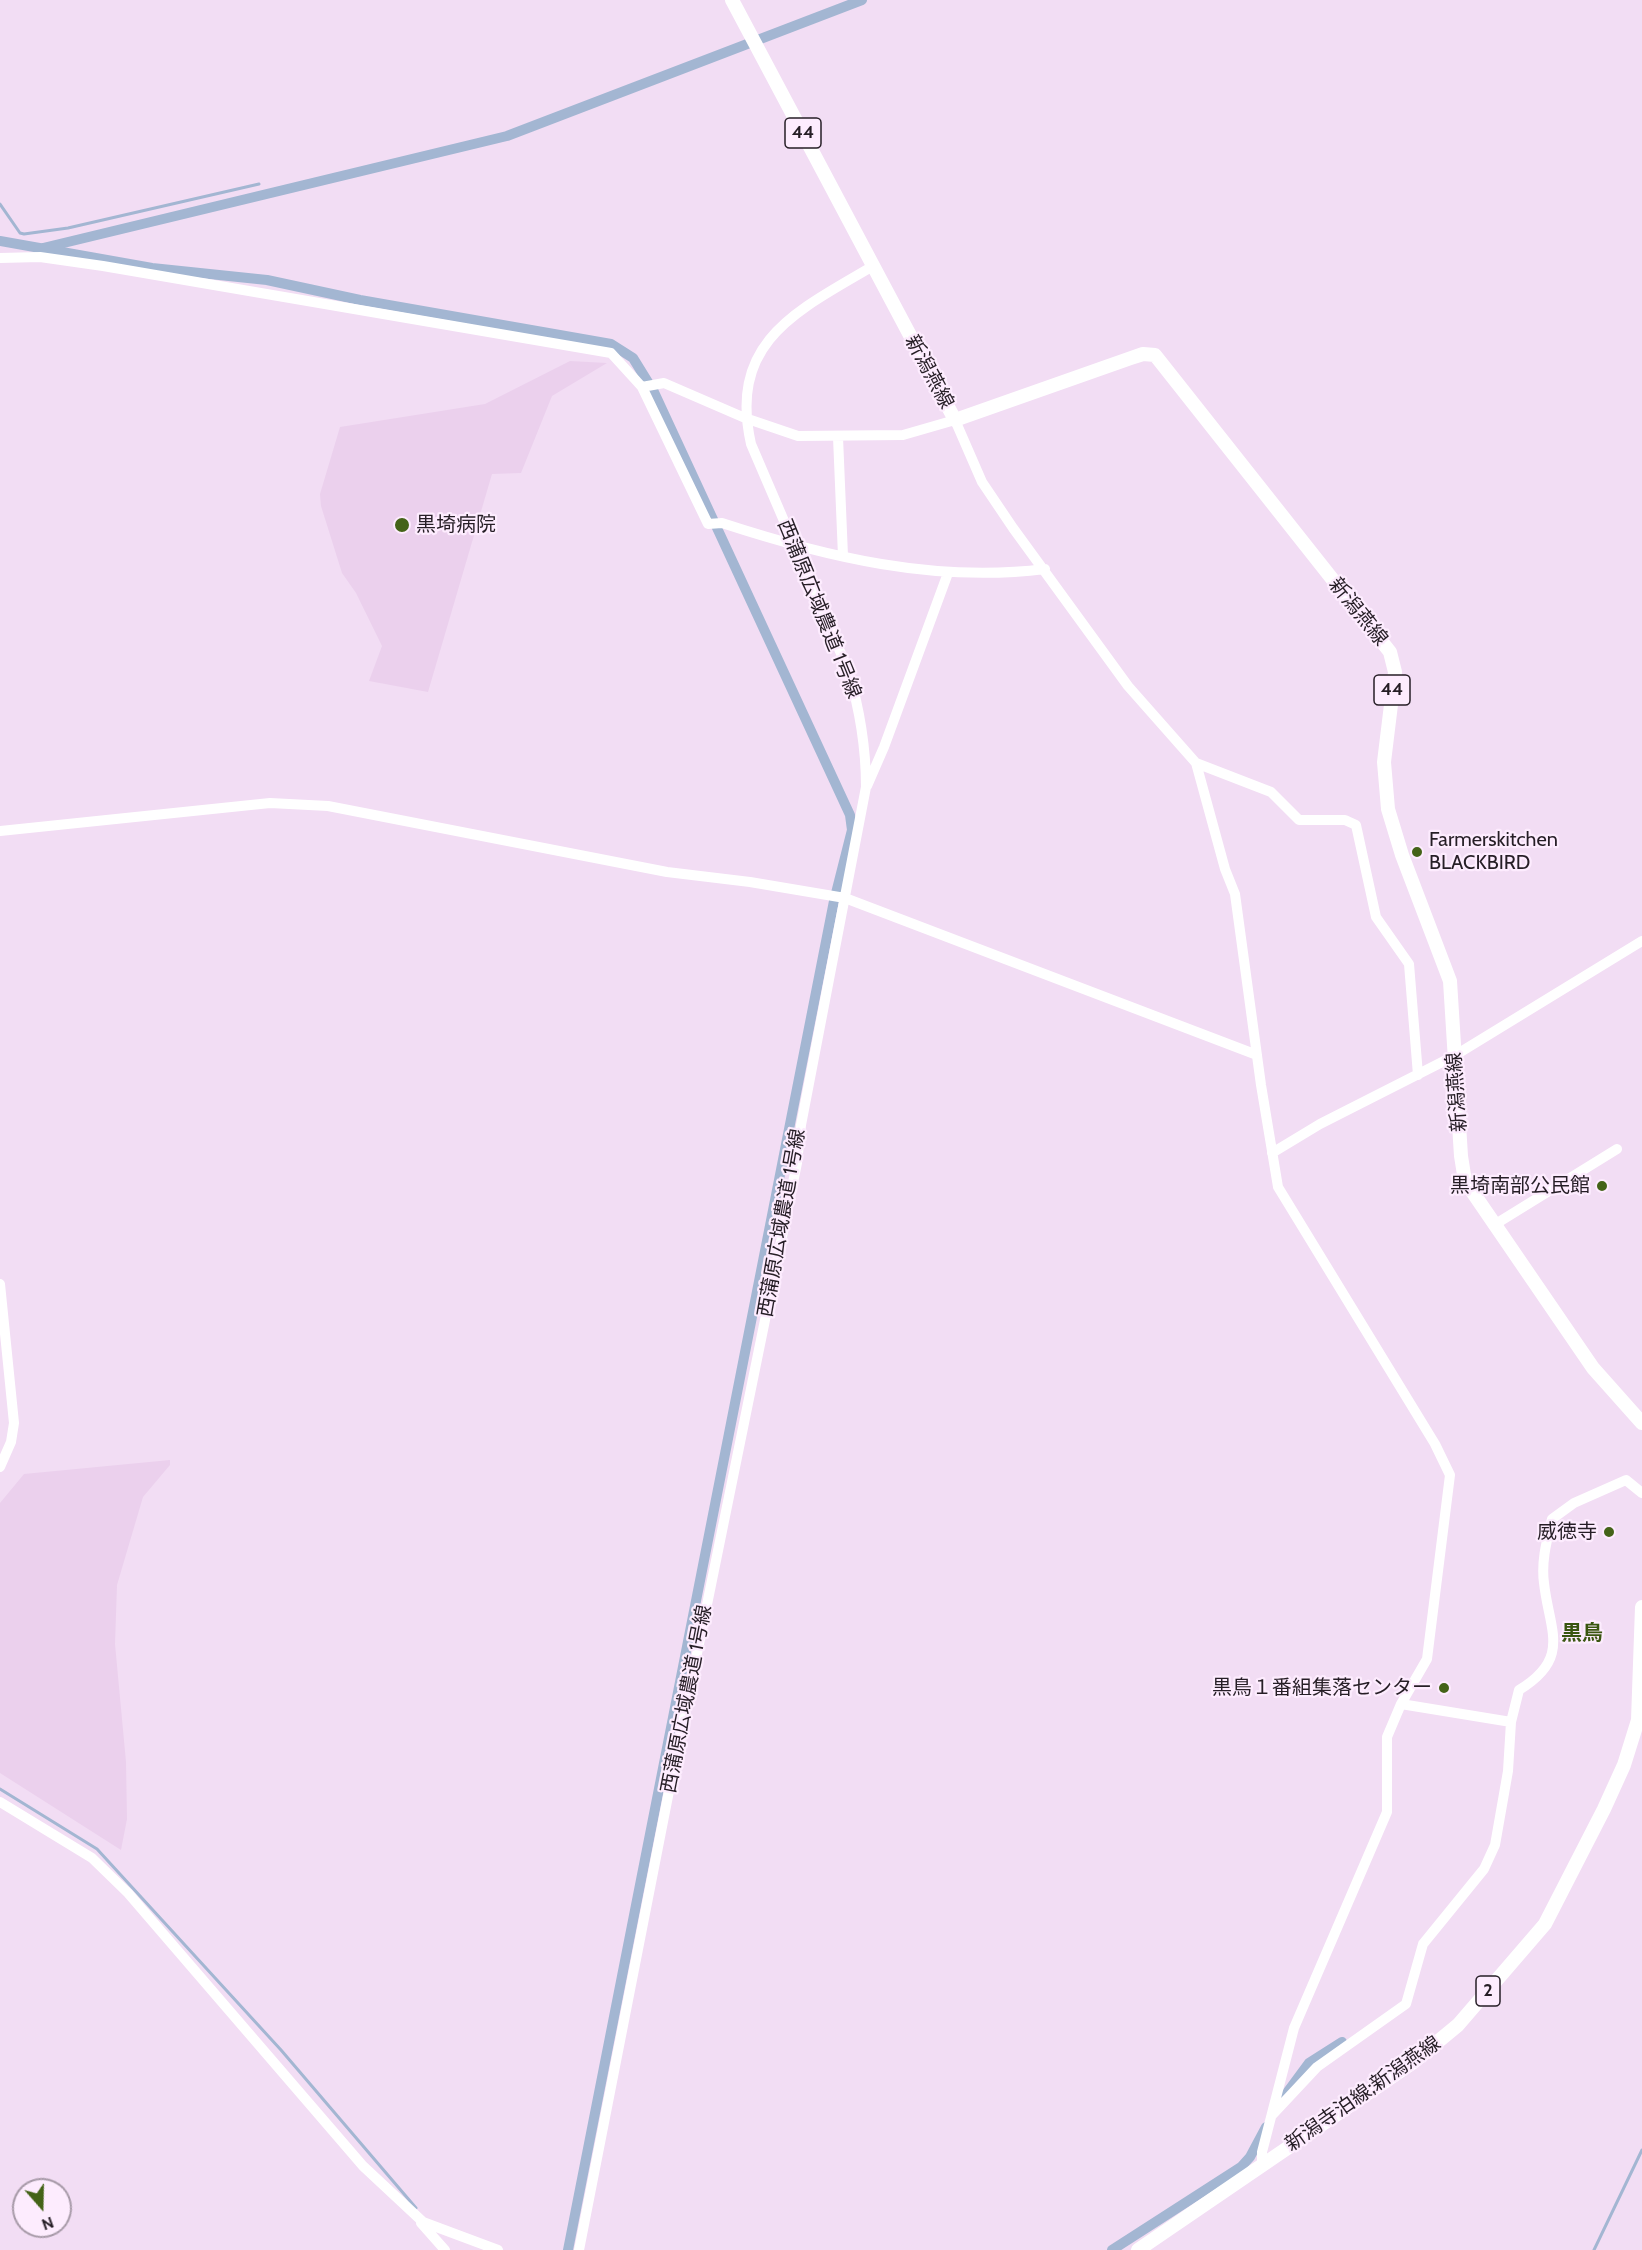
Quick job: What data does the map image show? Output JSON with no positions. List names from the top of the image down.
{
  "streets": {
    "main road": [
      "44",
      "新潟燕線",
      "2",
      "新潟寺泊線;新潟燕線"
    ],
    "street": ["西蒲原広域農道 1号線"]
  },
  "crossings": [
    ["44", "新潟燕線"],
    ["44", "西蒲原広域農道 1号線"],
    ["新潟燕線", "西蒲原広域農道 1号線"]
  ],
  "districts": ["黒鳥"],
  "places": [
    "黒埼病院",
    "Farmerskitchen BLACKBIRD",
    "黒埼南部公民館",
    "威徳寺",
    "黒鳥１番組集落センター"
  ],
  "north": "bottom"
}
